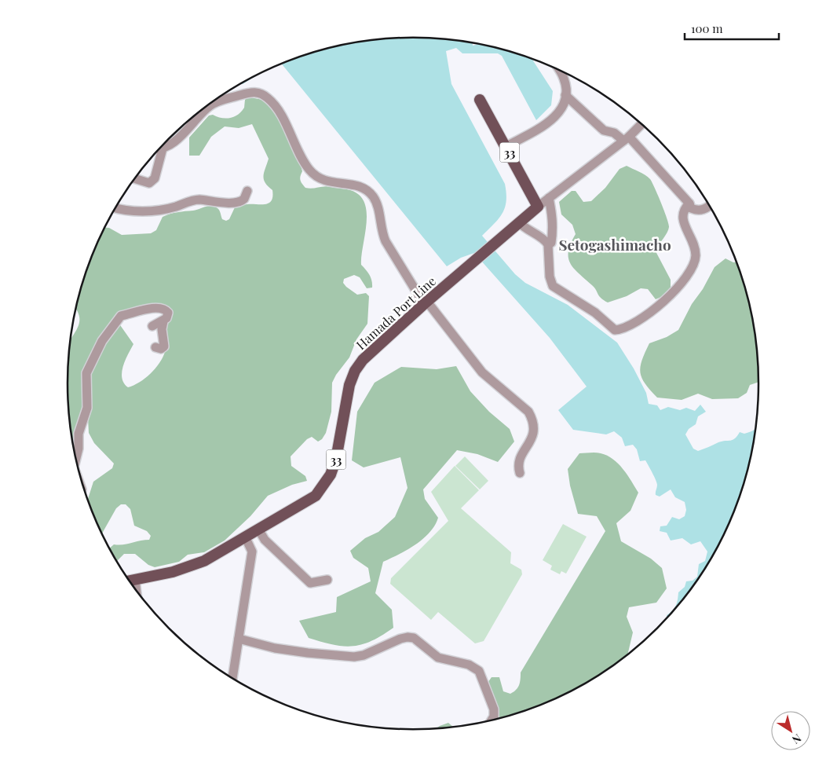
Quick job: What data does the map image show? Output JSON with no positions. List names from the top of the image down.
{
  "streets": {
    "main road": ["33", "Hamada Port Line"]
  },
  "crossings": [
    ["33", "Hamada Port Line"]
  ],
  "districts": ["Setogashimacho"],
  "scale_bar": "100 m",
  "north": "bottom right"
}
